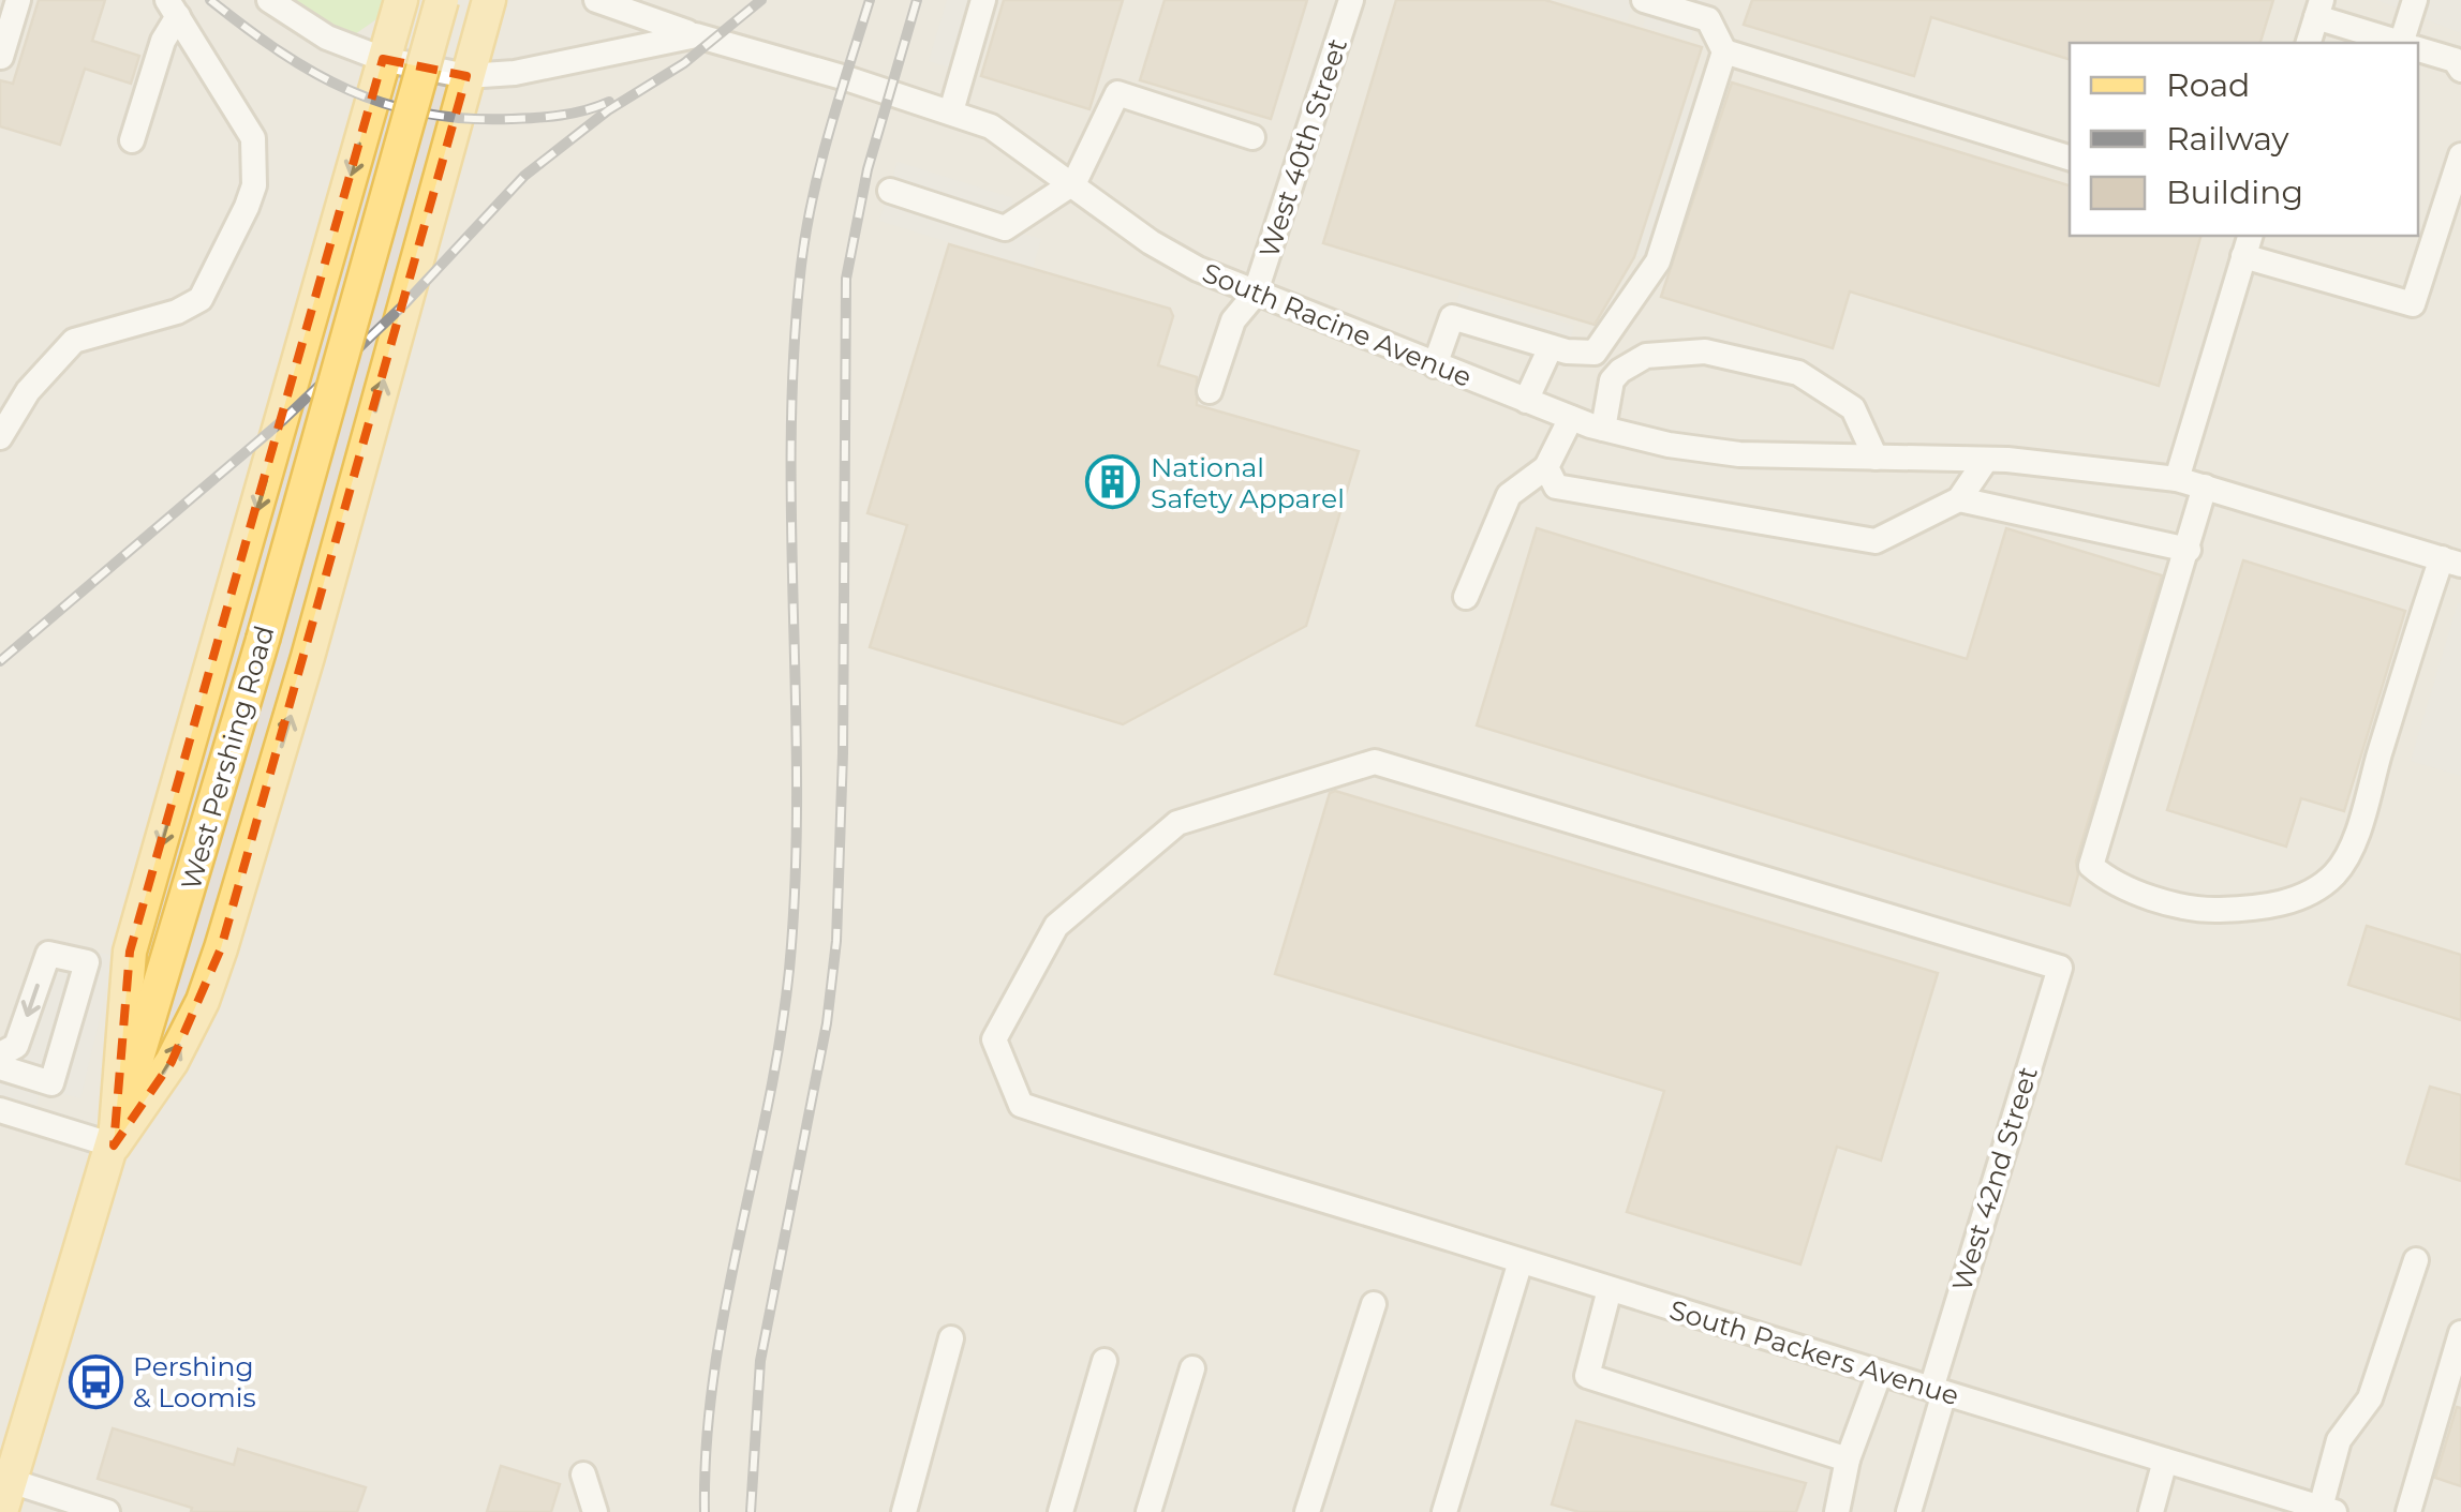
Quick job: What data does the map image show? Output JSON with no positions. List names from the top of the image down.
{
  "streets": {
    "main road": ["West Pershing Road"],
    "street": [
      "West 40th Street",
      "South Racine Avenue",
      "West 42nd Street",
      "South Packers Avenue"
    ]
  },
  "crossings": [
    ["West 40th Street", "South Racine Avenue"],
    ["West 42nd Street", "South Packers Avenue"]
  ],
  "places": {
    "building": ["National Safety Apparel"],
    "bus stop": ["Pershing & Loomis"]
  },
  "legend": ["Road", "Railway", "Building"]
}
